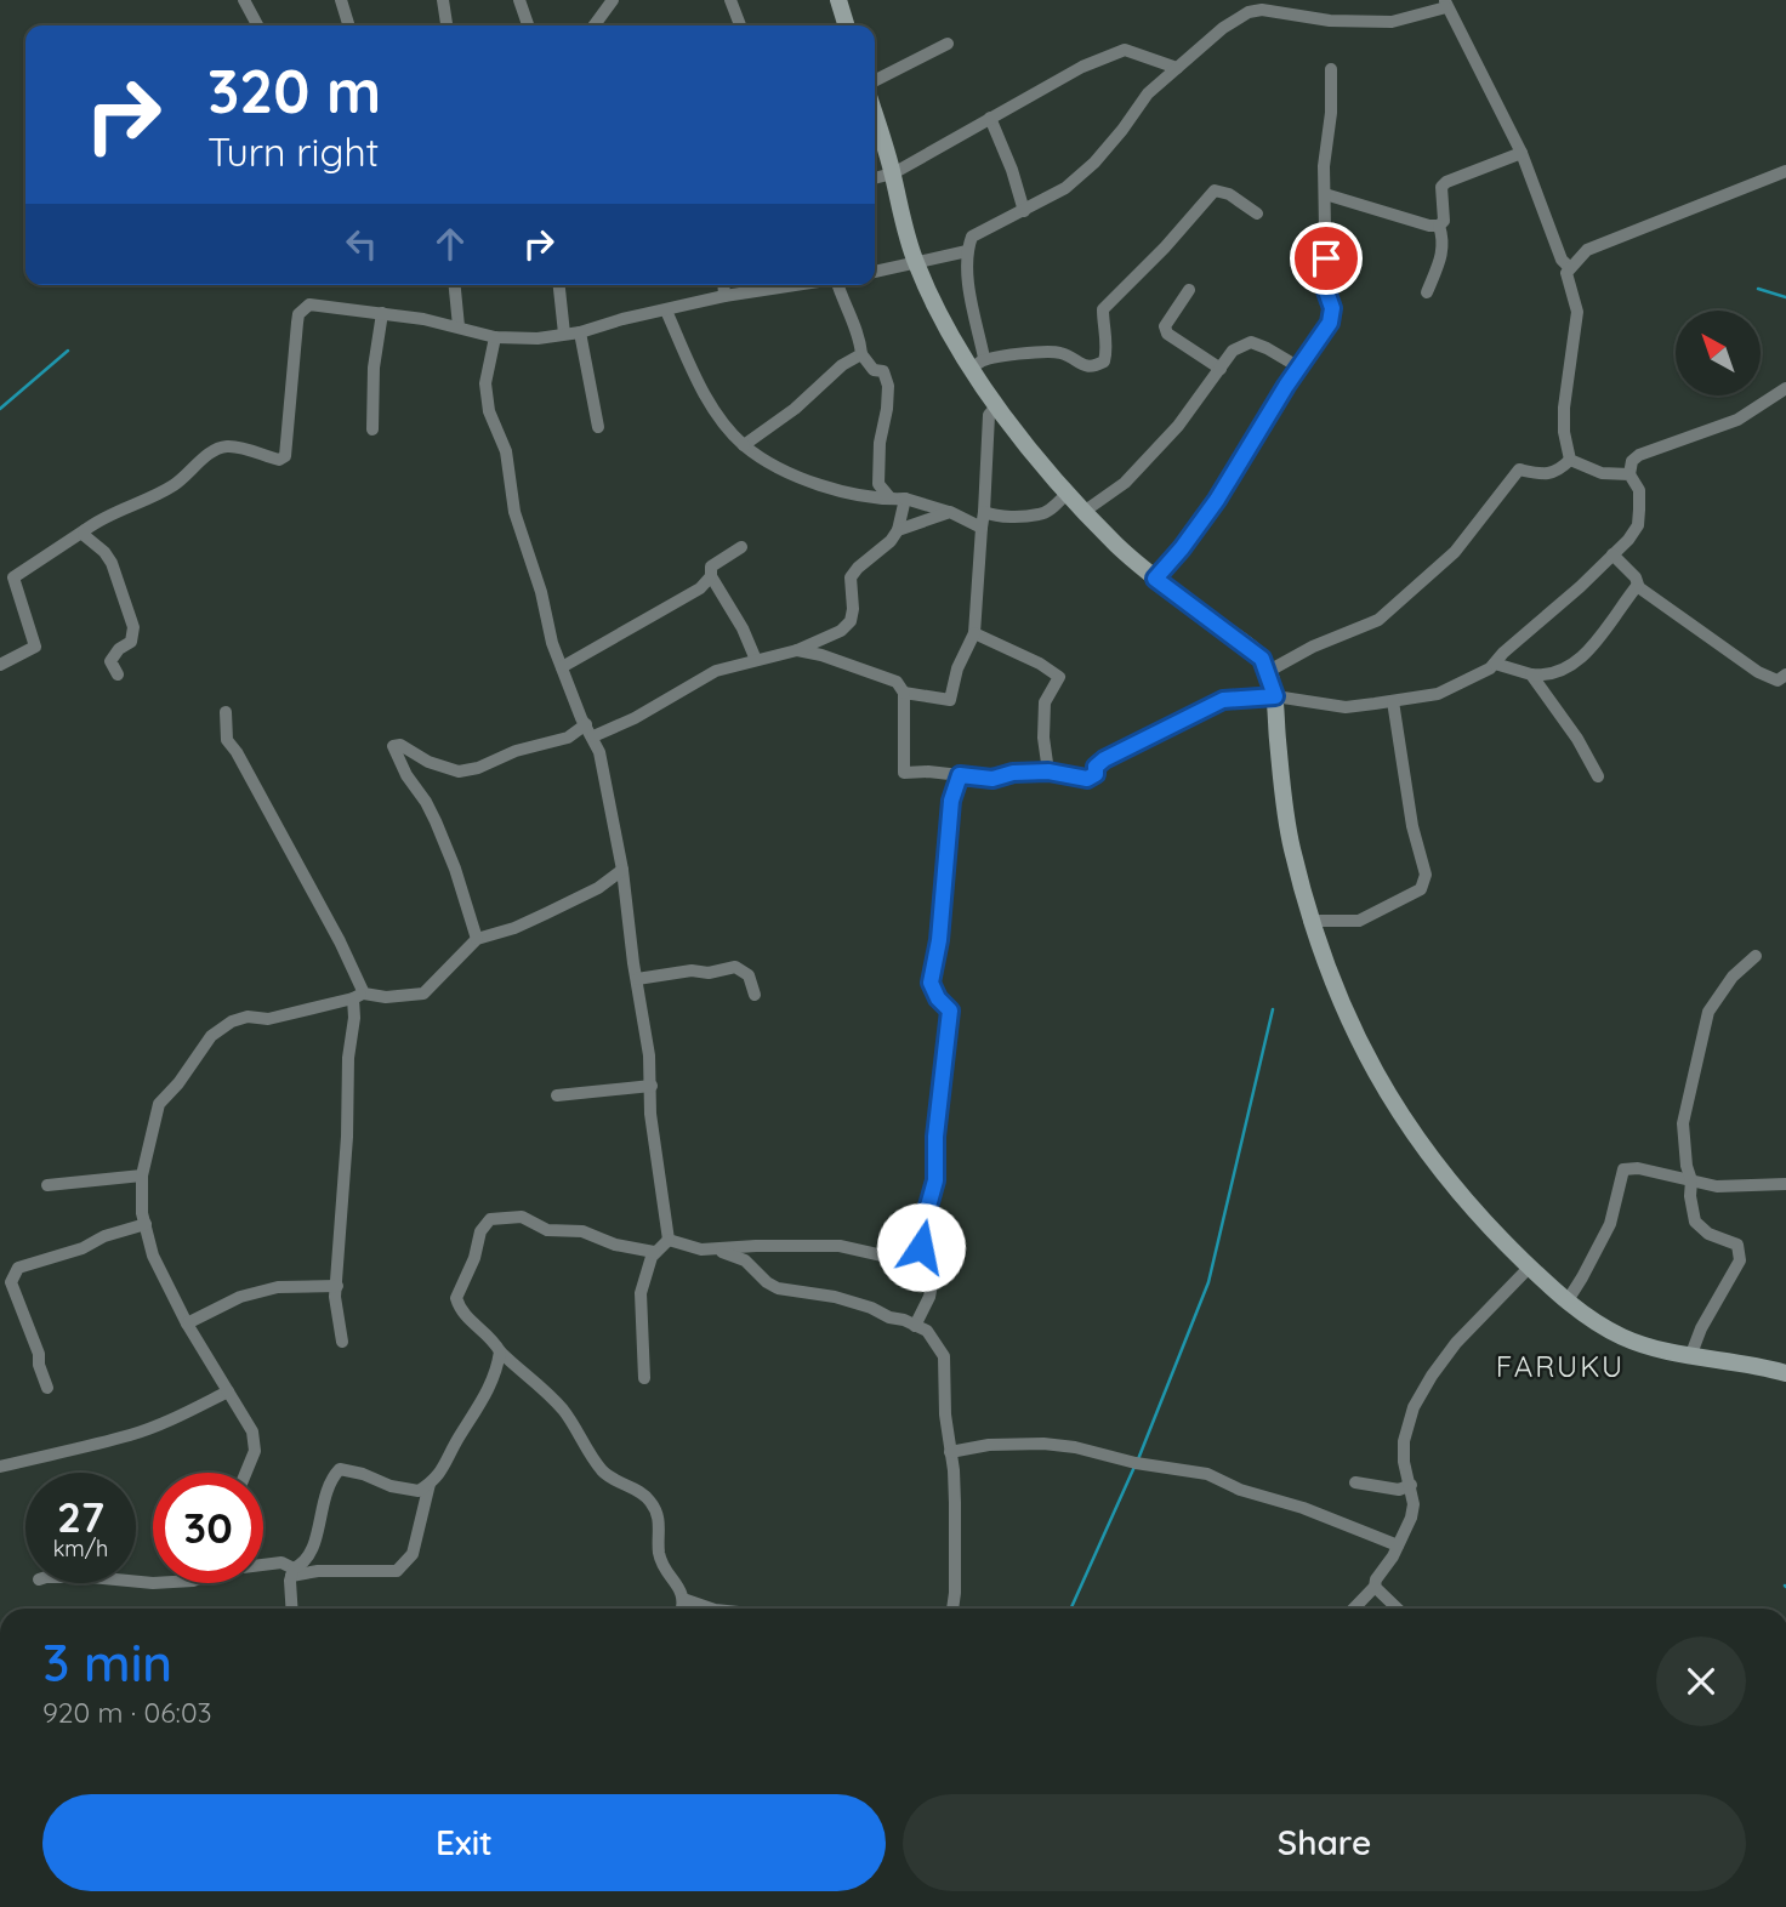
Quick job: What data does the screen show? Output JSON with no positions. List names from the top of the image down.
{
  "districts": ["FARUKU"],
  "north": "top left",
  "page": {
    "turn": ["320 m", "Turn right"],
    "speed": "27 km/h",
    "limit": "30",
    "heading": ["3 min", "920 m · 06:03"],
    "buttons": ["Exit", "Share"]
  }
}
